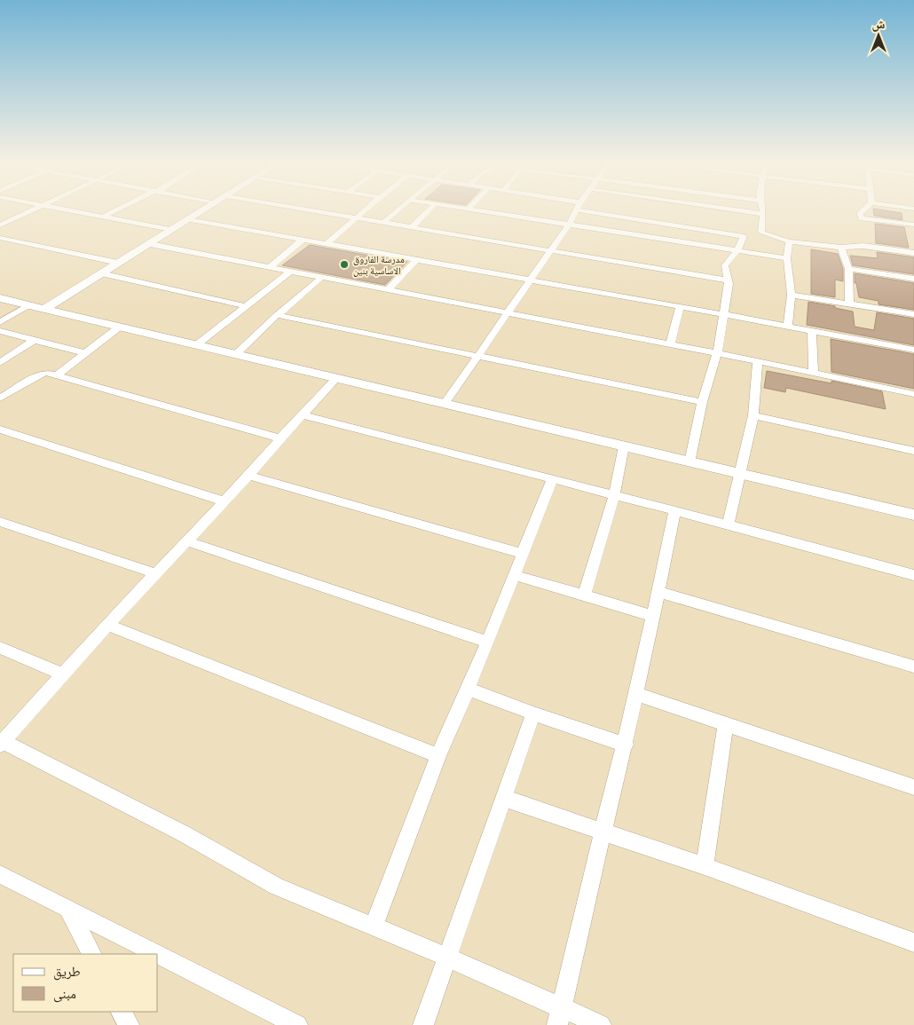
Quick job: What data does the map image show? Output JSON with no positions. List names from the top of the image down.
{
  "places": ["مدرسة الفاروق الاساسية بنين"],
  "legend": ["طريق", "مبنى"],
  "north": "top"
}
